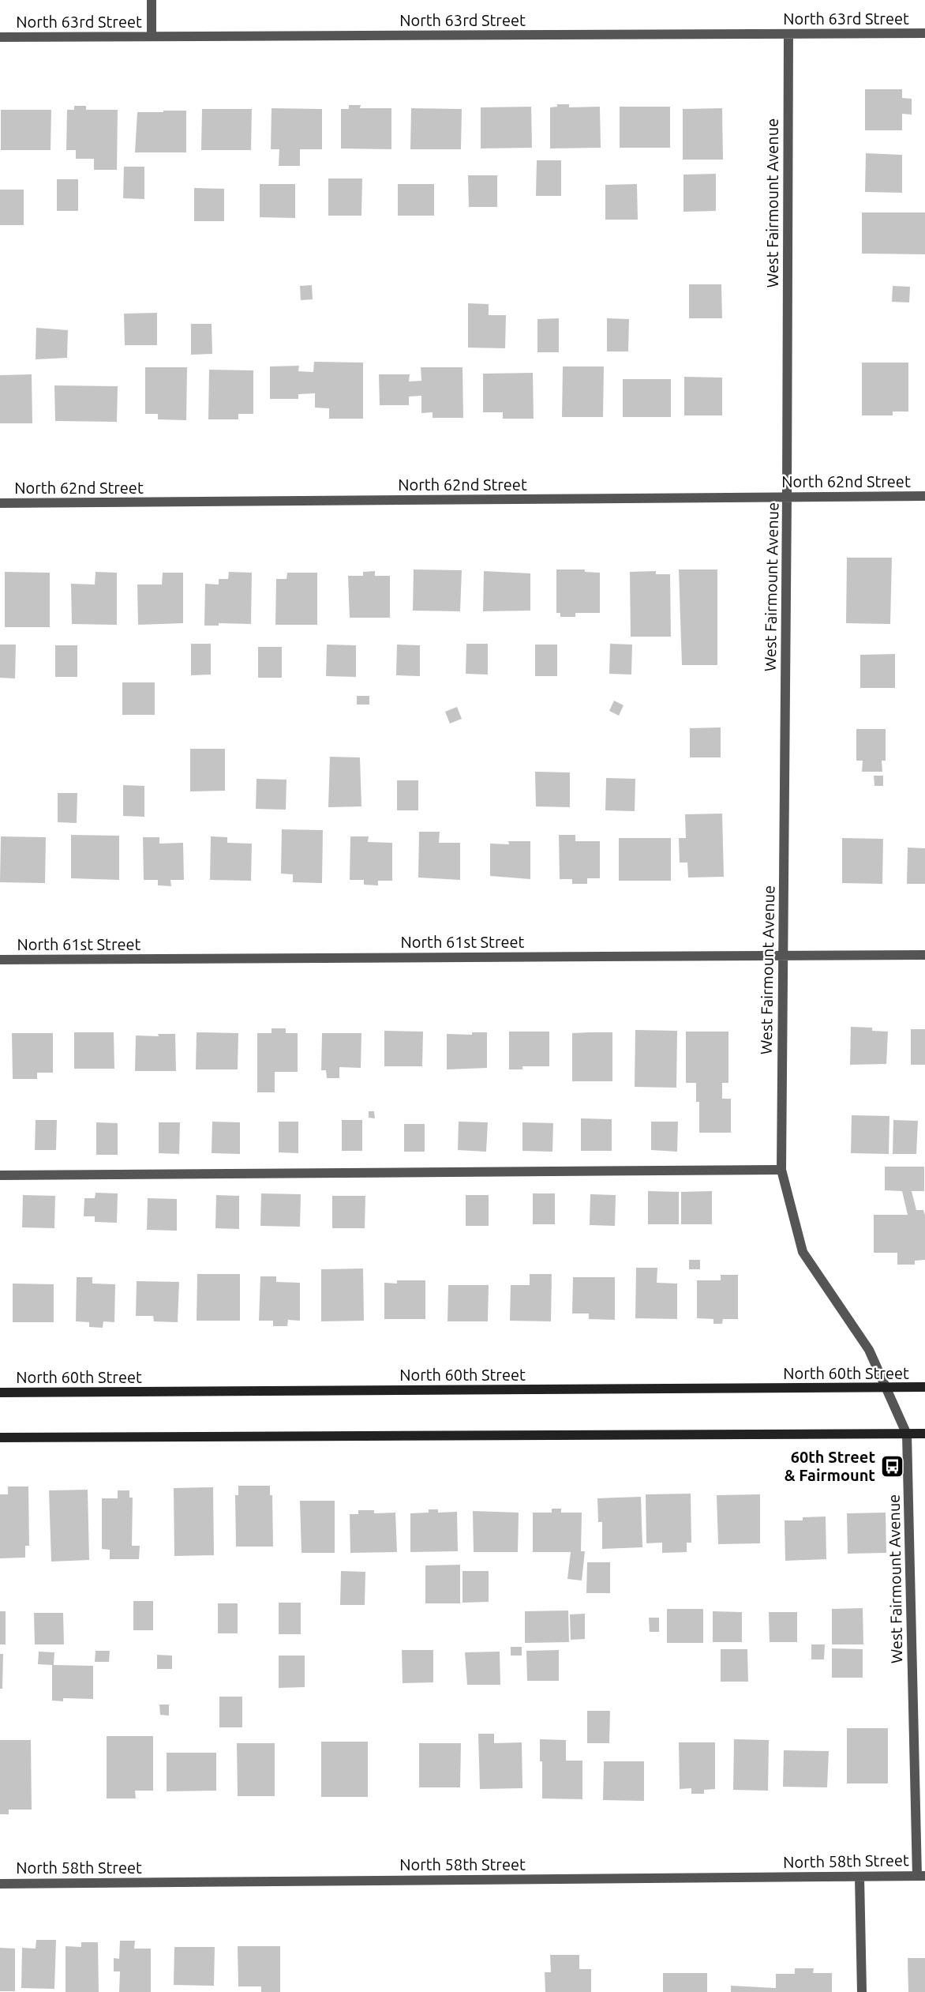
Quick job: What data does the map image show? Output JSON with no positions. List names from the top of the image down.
{
  "streets": {
    "main road": ["North 60th Street"],
    "street": [
      "North 63rd Street",
      "West Fairmount Avenue",
      "North 62nd Street",
      "North 61st Street",
      "North 58th Street"
    ]
  },
  "crossings": [
    ["North 63rd Street", "West Fairmount Avenue"],
    ["West Fairmount Avenue", "North 62nd Street"],
    ["West Fairmount Avenue", "North 61st Street"],
    ["West Fairmount Avenue", "North 60th Street"],
    ["West Fairmount Avenue", "North 58th Street"]
  ],
  "places": {
    "bus stop": ["60th Street & Fairmount"]
  }
}
